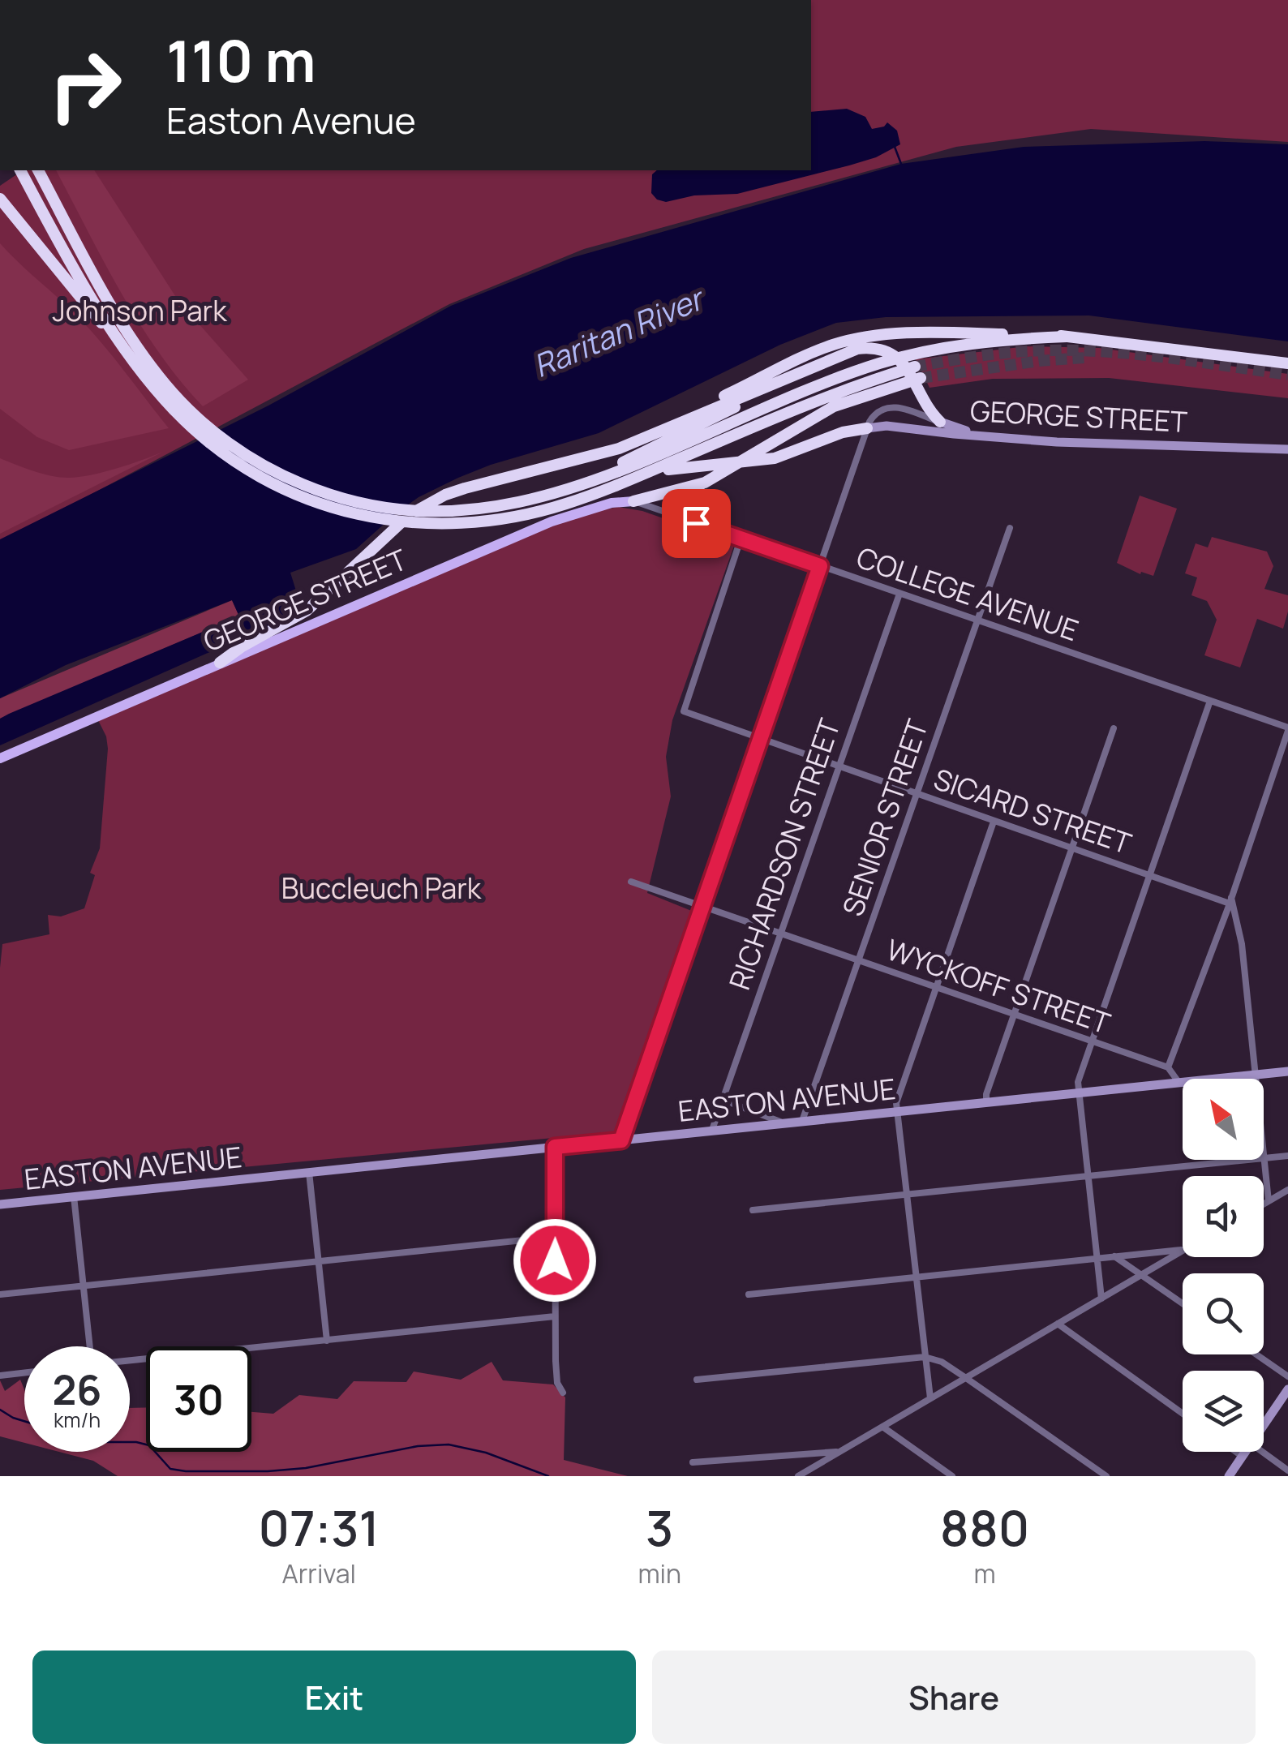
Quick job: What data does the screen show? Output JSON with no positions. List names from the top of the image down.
{
  "streets": {
    "main road": ["GEORGE STREET"],
    "street": [
      "COLLEGE AVENUE",
      "SICARD STREET",
      "SENIOR STREET",
      "RICHARDSON STREET",
      "WYCKOFF STREET",
      "EASTON AVENUE"
    ]
  },
  "crossings": [
    ["GEORGE STREET", "COLLEGE AVENUE"],
    ["COLLEGE AVENUE", "SICARD STREET"],
    ["COLLEGE AVENUE", "SENIOR STREET"],
    ["COLLEGE AVENUE", "RICHARDSON STREET"],
    ["SICARD STREET", "SENIOR STREET"],
    ["SICARD STREET", "RICHARDSON STREET"],
    ["SENIOR STREET", "WYCKOFF STREET"],
    ["SENIOR STREET", "EASTON AVENUE"],
    ["RICHARDSON STREET", "WYCKOFF STREET"],
    ["RICHARDSON STREET", "EASTON AVENUE"]
  ],
  "water": ["Raritan River"],
  "parks": ["Johnson Park", "Buccleuch Park"],
  "north": "top left",
  "page": {
    "turn": ["110 m", "Easton Avenue"],
    "speed": "26 km/h",
    "limit": "30",
    "eta": [
      "07:31",
      "Arrival",
      "3",
      "min",
      "880",
      "m"
    ],
    "buttons": ["Exit", "Share"]
  }
}
